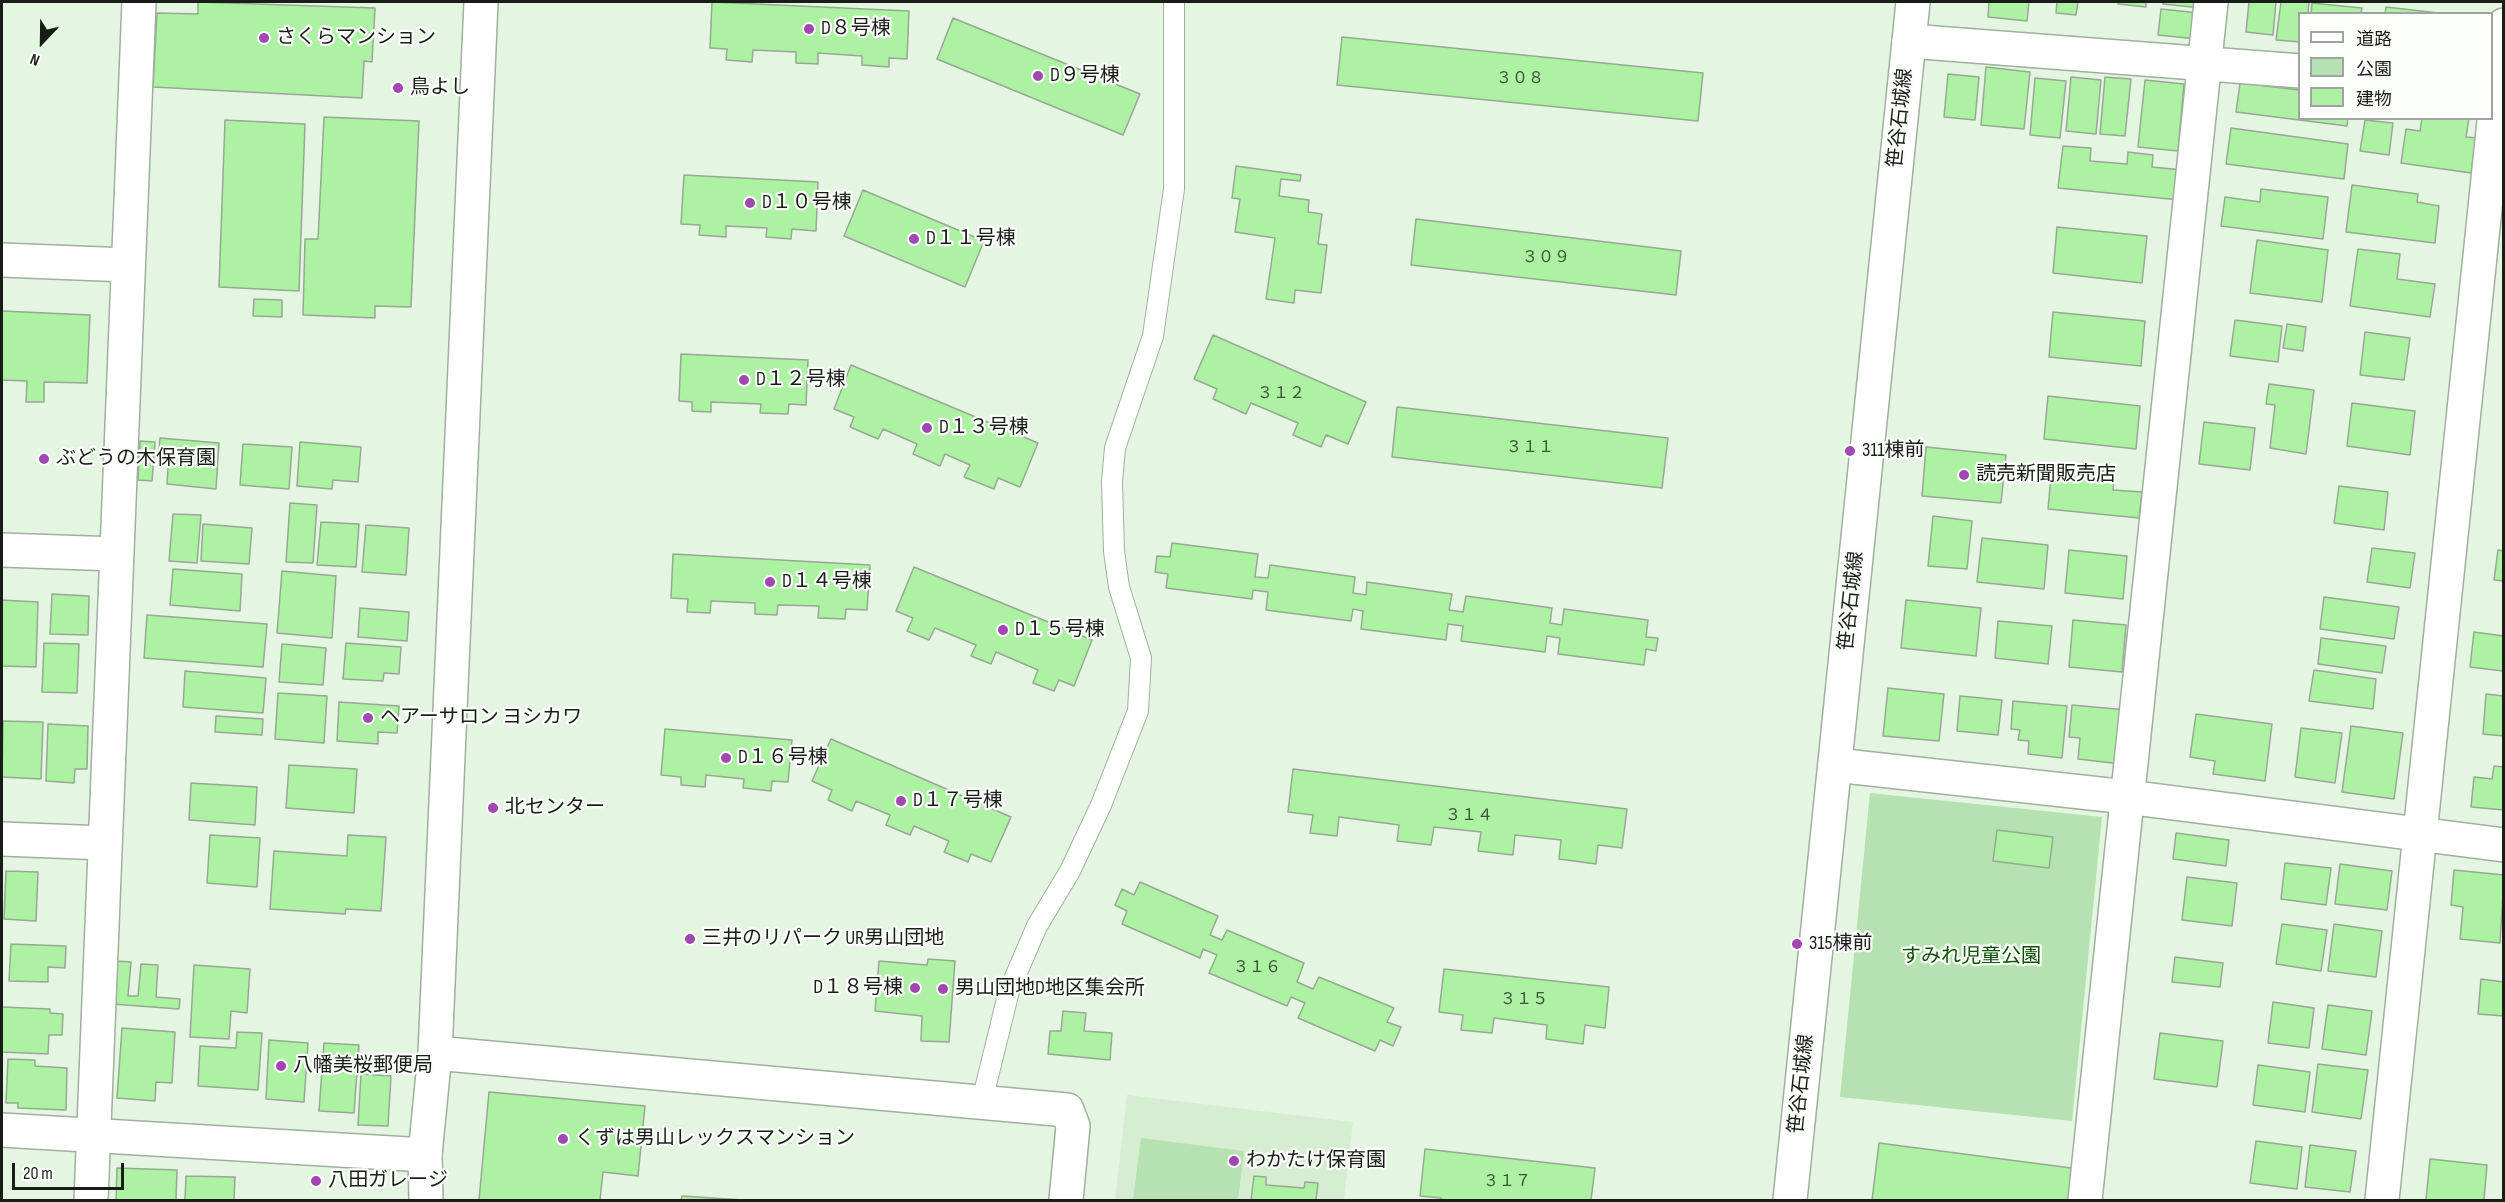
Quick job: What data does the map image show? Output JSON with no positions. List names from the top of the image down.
{
  "streets": {
    "street": ["笹谷石城線"]
  },
  "parks": ["すみれ児童公園"],
  "places": [
    "D８号棟",
    "さくらマンション",
    "D９号棟",
    "鳥よし",
    "D１０号棟",
    "D１１号棟",
    "D１２号棟",
    "D１３号棟",
    "311棟前",
    "ぶどうの木保育園",
    "読売新聞販売店",
    "D１４号棟",
    "D１５号棟",
    "ヘアーサロン ヨシカワ",
    "D１６号棟",
    "D１７号棟",
    "北センター",
    "三井のリパーク UR男山団地",
    "315棟前",
    "D１８号棟",
    "男山団地D地区集会所",
    "八幡美桜郵便局",
    "くずは男山レックスマンション",
    "わかたけ保育園",
    "八田ガレージ"
  ],
  "house_numbers": [
    "３０８",
    "３０９",
    "３１２",
    "３１１",
    "３１４",
    "３１６",
    "３１５",
    "３１７"
  ],
  "legend": ["道路", "公園", "建物"],
  "scale_bar": "20 m",
  "north": "bottom"
}
